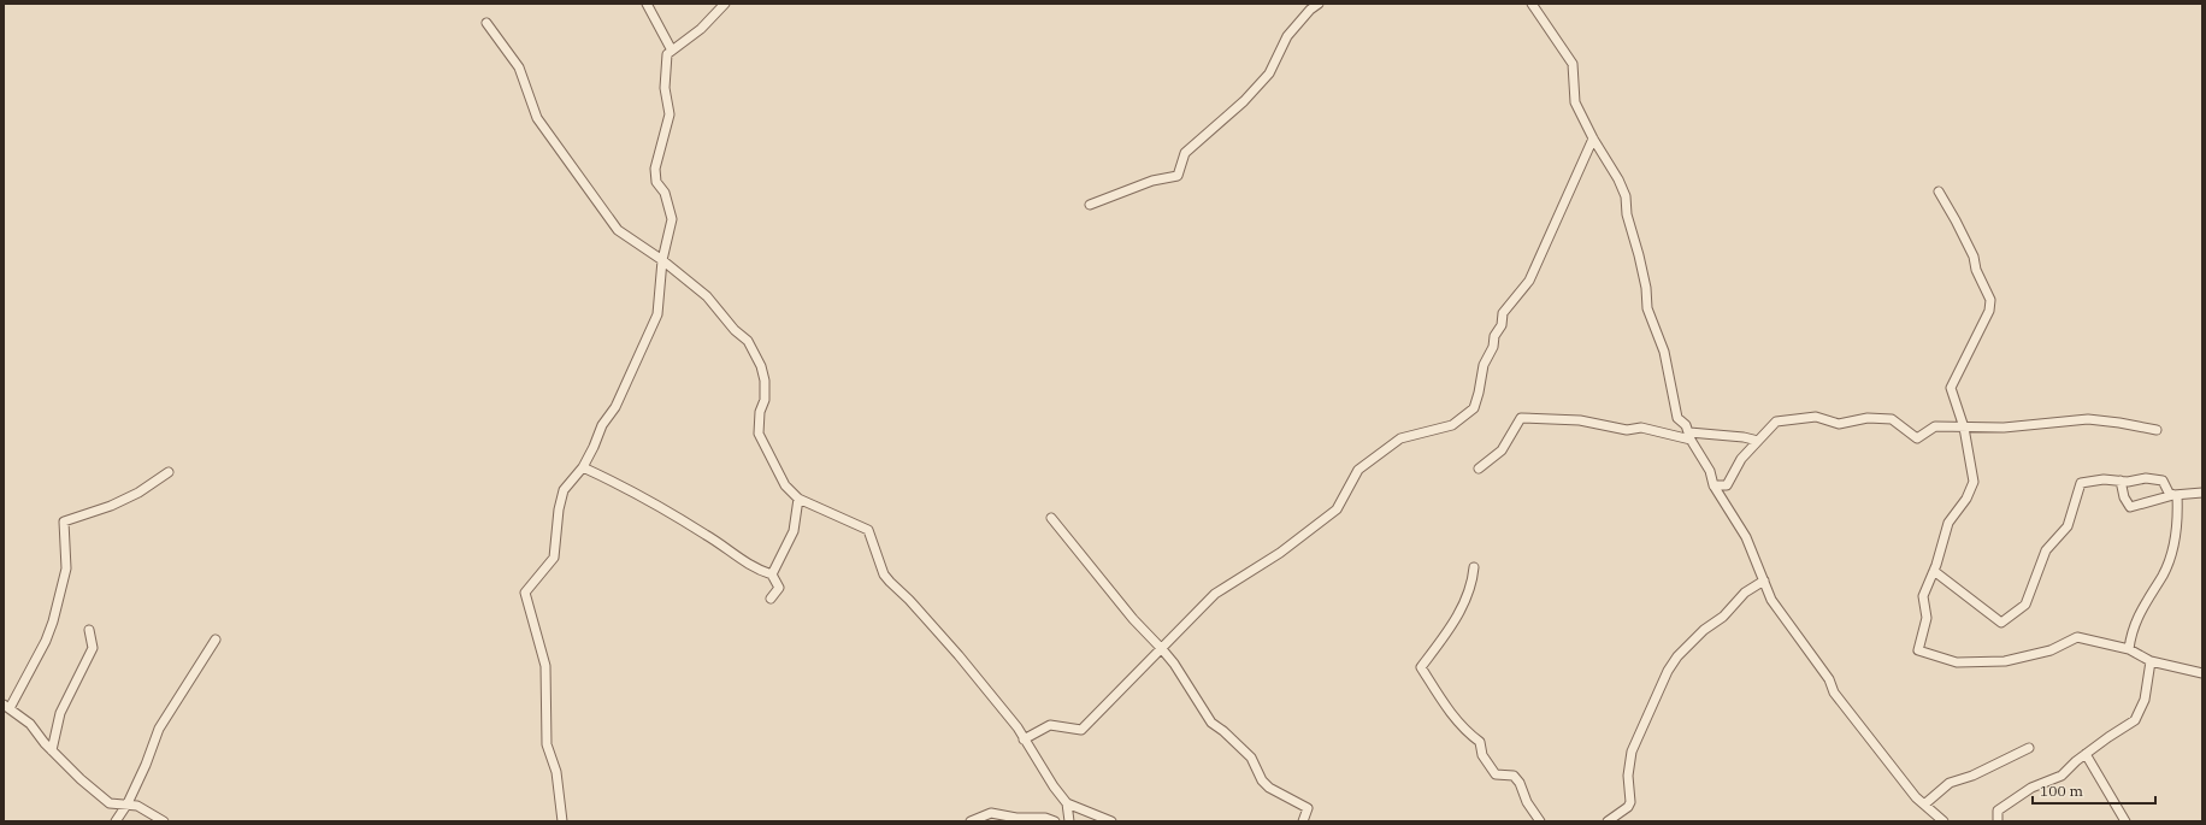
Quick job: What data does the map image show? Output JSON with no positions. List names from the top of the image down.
{
  "scale_bar": "100 m"
}
